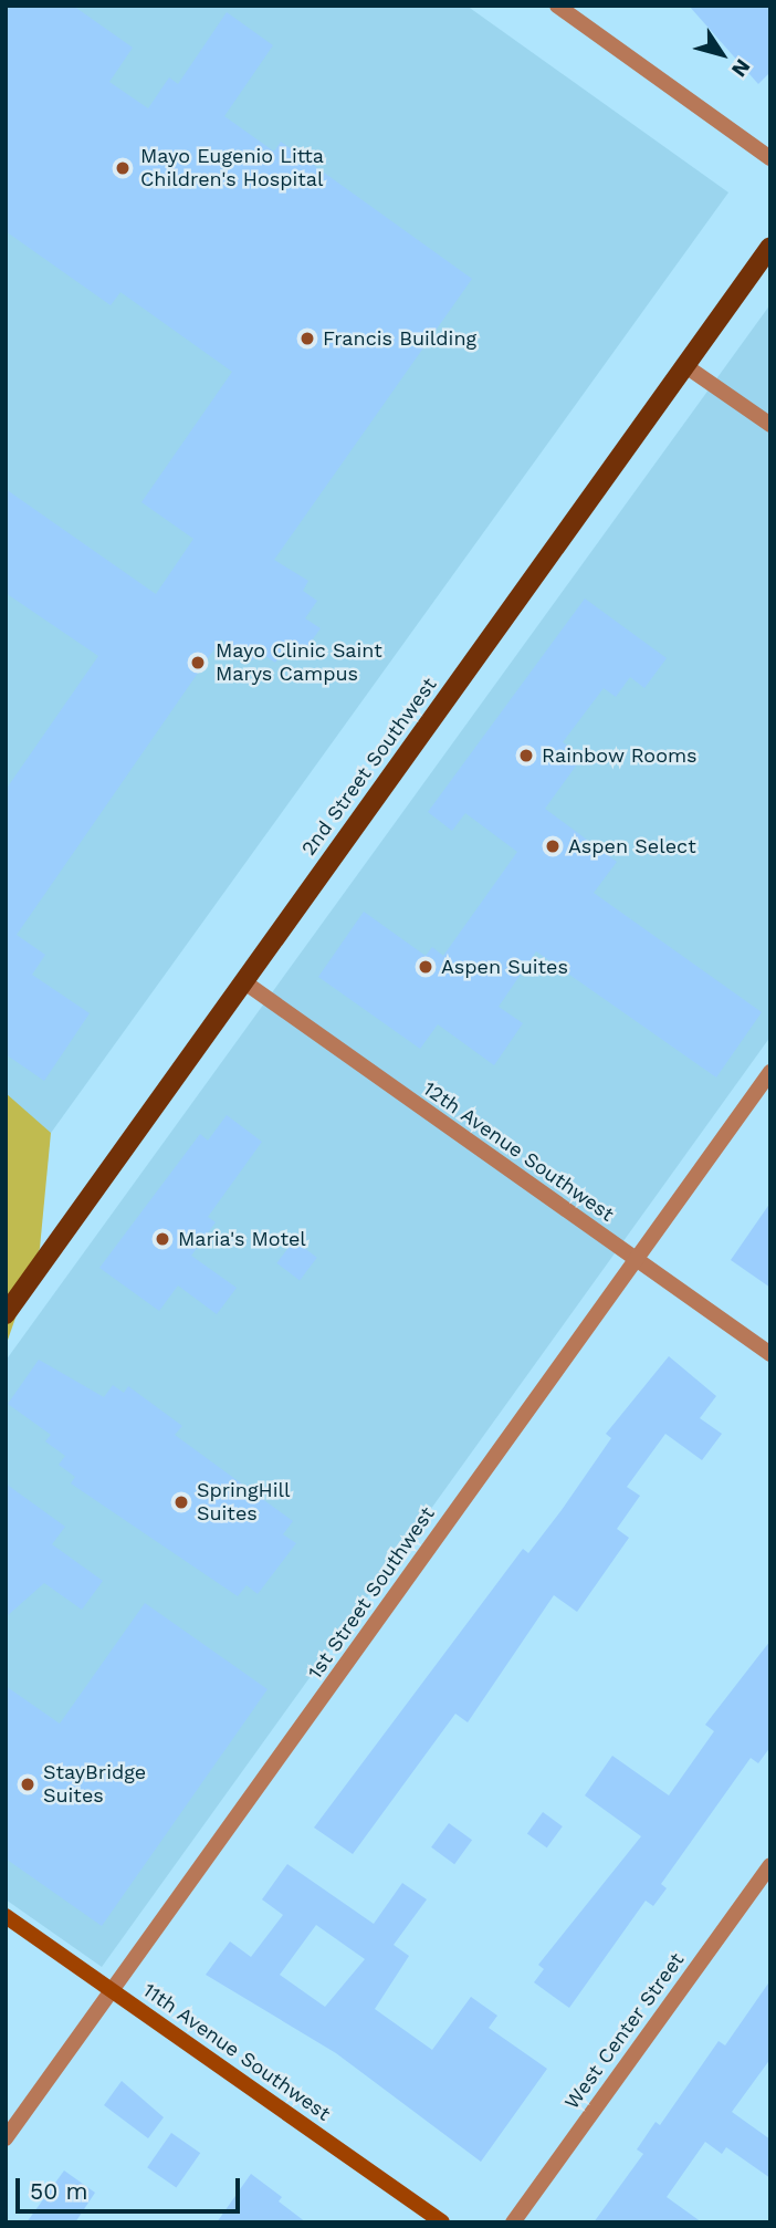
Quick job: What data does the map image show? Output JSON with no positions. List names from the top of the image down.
{
  "streets": {
    "main road": ["2nd Street Southwest", "11th Avenue Southwest"],
    "street": ["12th Avenue Southwest", "1st Street Southwest", "West Center Street"]
  },
  "crossings": [
    ["2nd Street Southwest", "12th Avenue Southwest"],
    ["12th Avenue Southwest", "1st Street Southwest"],
    ["1st Street Southwest", "11th Avenue Southwest"]
  ],
  "places": [
    "Mayo Eugenio Litta Children's Hospital",
    "Francis Building",
    "Mayo Clinic Saint Marys Campus",
    "Rainbow Rooms",
    "Aspen Select",
    "Aspen Suites",
    "Maria's Motel",
    "SpringHill Suites",
    "StayBridge Suites"
  ],
  "scale_bar": "50 m",
  "north": "bottom right"
}
